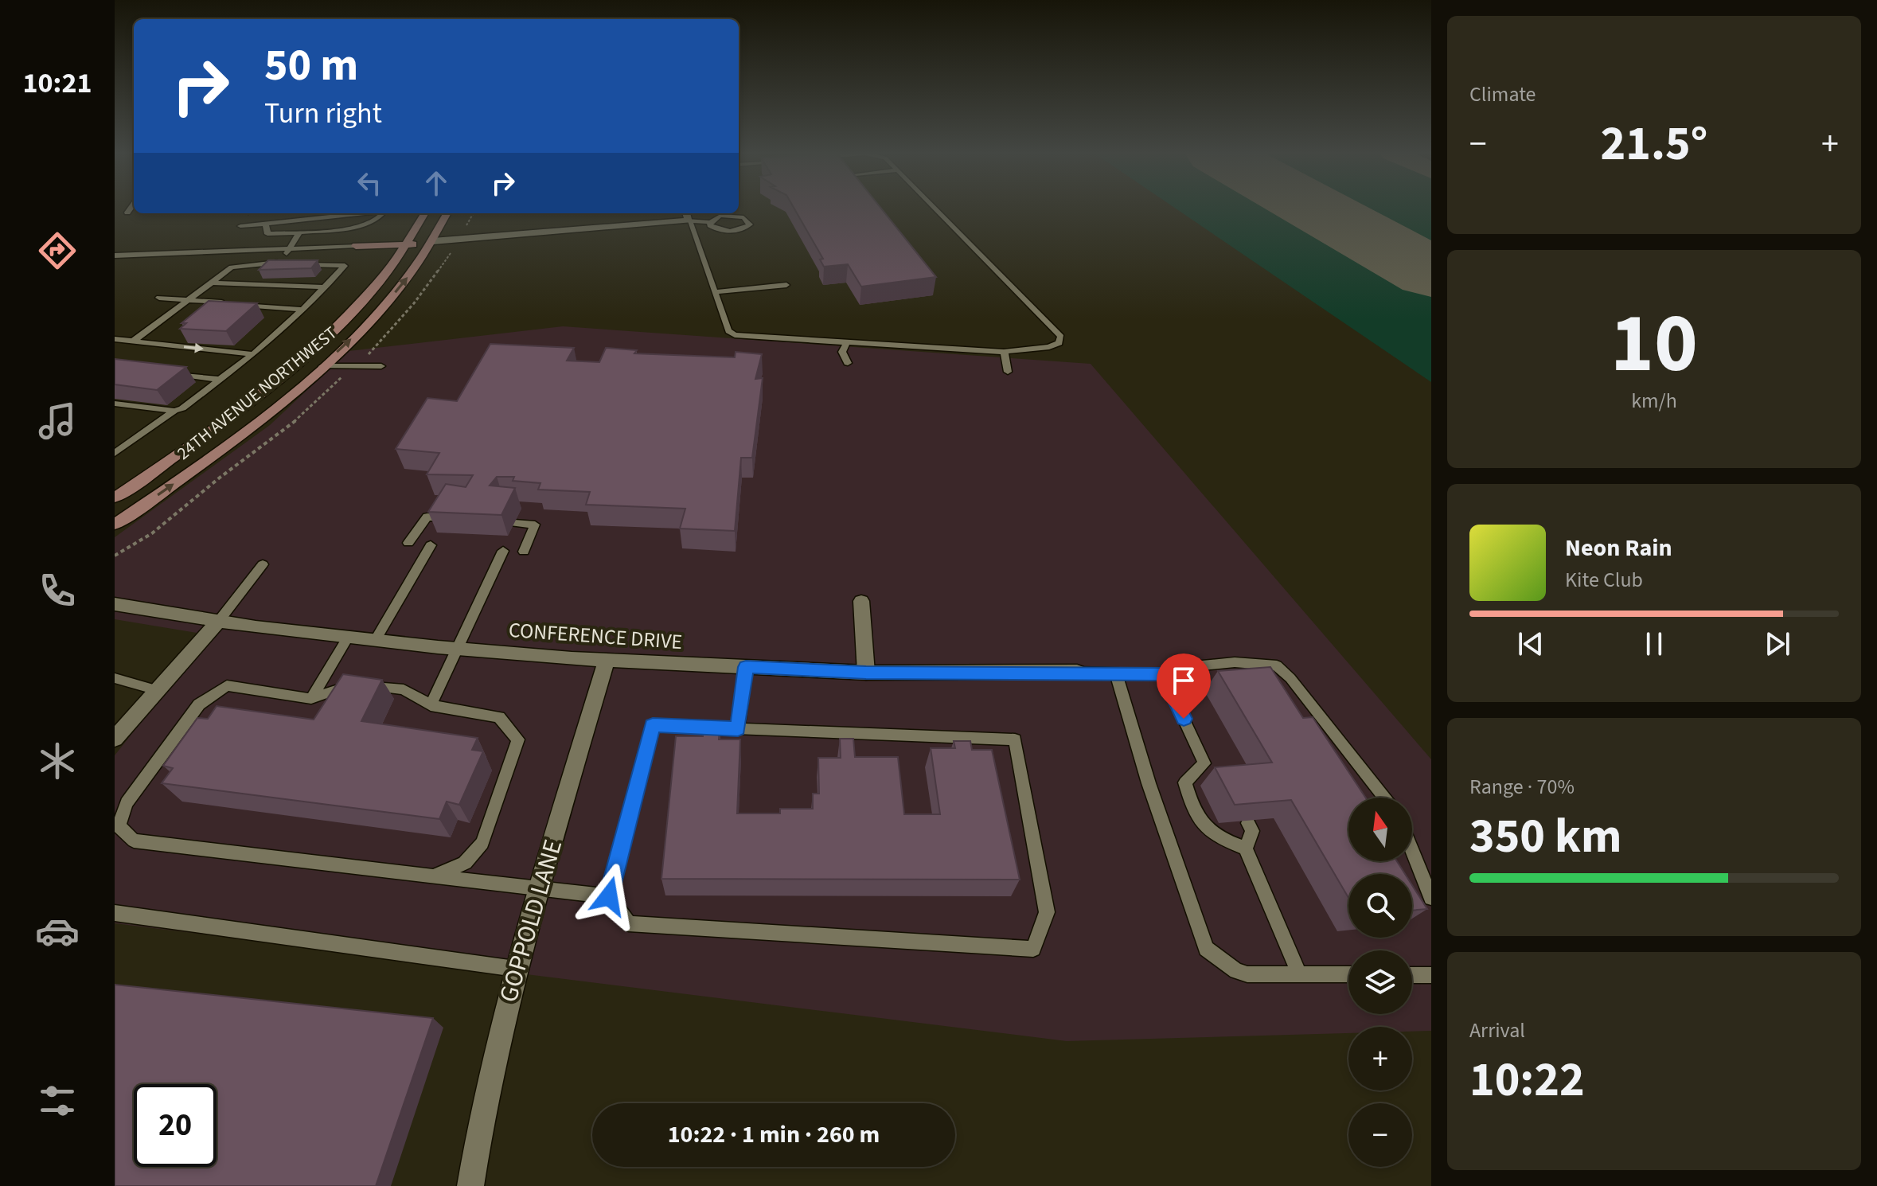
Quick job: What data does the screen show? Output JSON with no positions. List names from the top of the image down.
{
  "streets": {
    "main road": ["24TH AVENUE NORTHWEST"],
    "street": ["CONFERENCE DRIVE", "GOPPOLD LANE"]
  },
  "crossings": [
    ["CONFERENCE DRIVE", "GOPPOLD LANE"]
  ],
  "north": "top",
  "page": {
    "tabs": "10:21",
    "tile": [
      "Climate",
      ["10", "km/h"],
      ["Range · 70%", "350 km"],
      ["Arrival", "10:22"]
    ],
    "turn": ["50 m", "Turn right"],
    "heat": ["−", "21.5°", "+"],
    "song": ["Neon Rain", "Kite Club"],
    "map_buttons": ["+", "−"],
    "limit": "20",
    "trip": "10:22 · 1 min · 260 m"
  }
}
